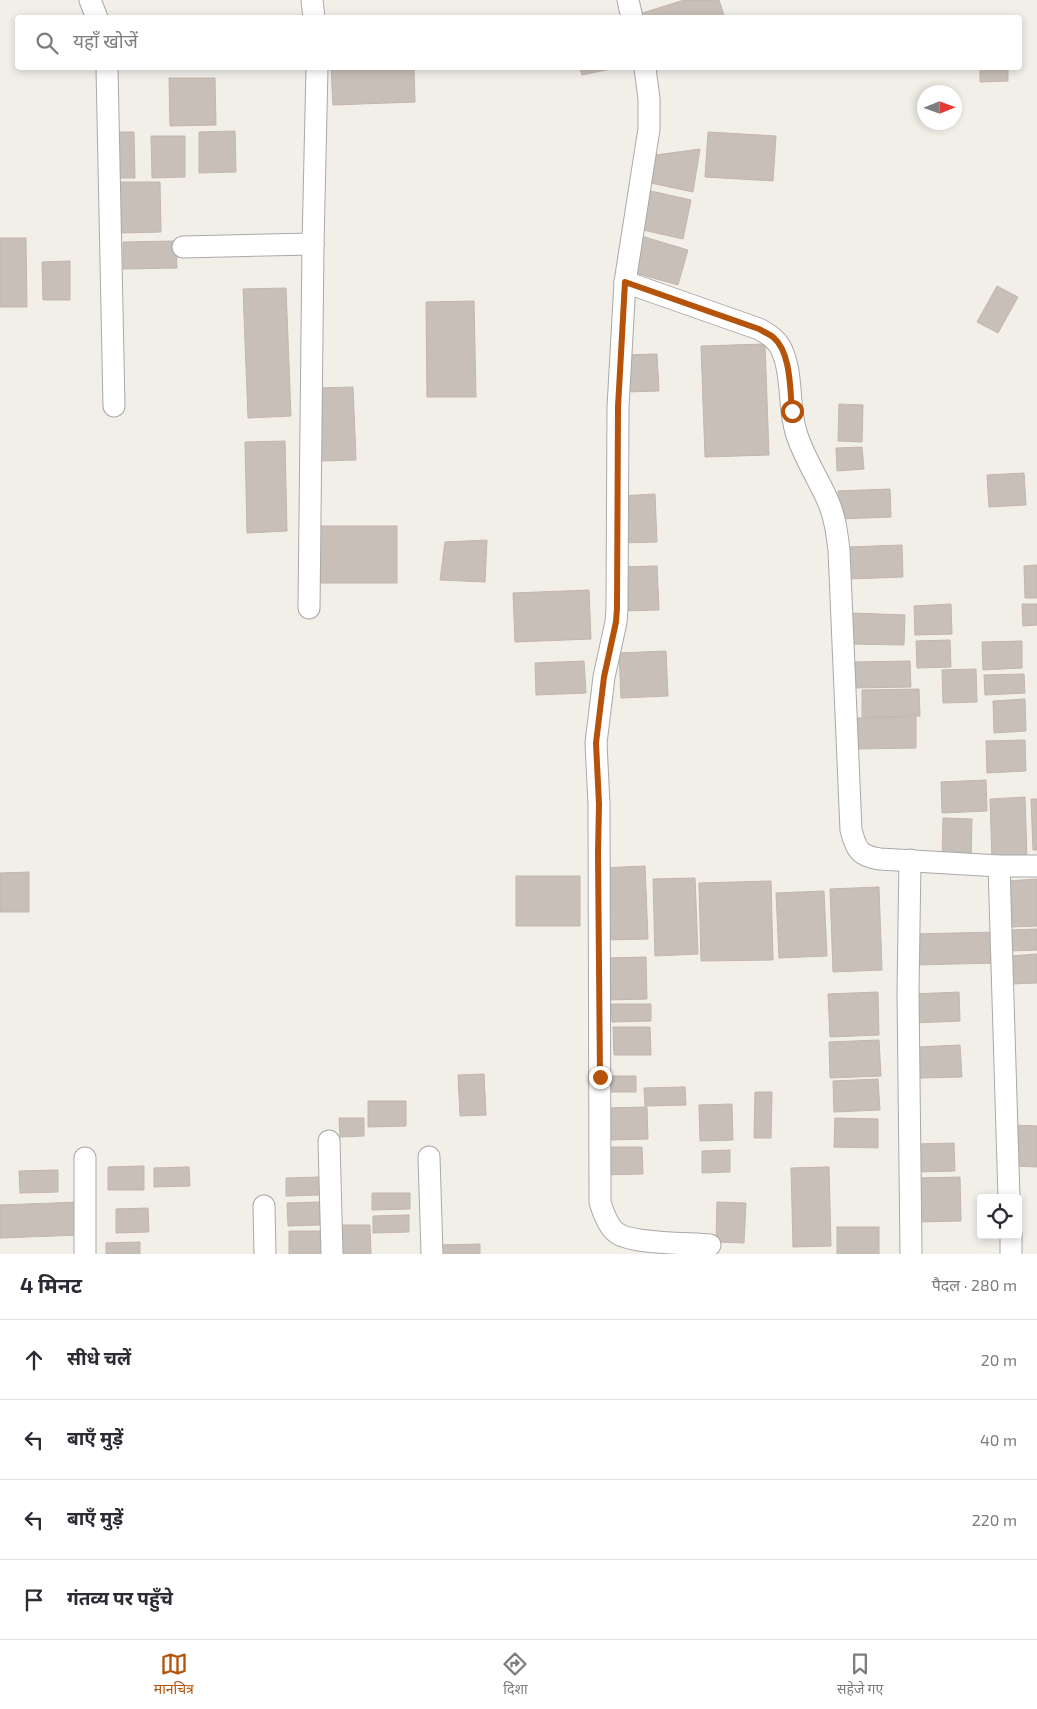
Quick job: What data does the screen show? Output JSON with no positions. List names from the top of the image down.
{
  "north": "right",
  "page": {
    "search": "यहाँ खोजें",
    "heading": ["4 मिनट", "पैदल · 280 m"],
    "list": [
      ["सीधे चलें", "20 m"],
      ["बाएँ मुड़ें", "40 m"],
      ["बाएँ मुड़ें", "220 m"],
      "गंतव्य पर पहुँचे"
    ],
    "nav": ["मानचित्र", "दिशा", "सहेजे गए"]
  }
}
